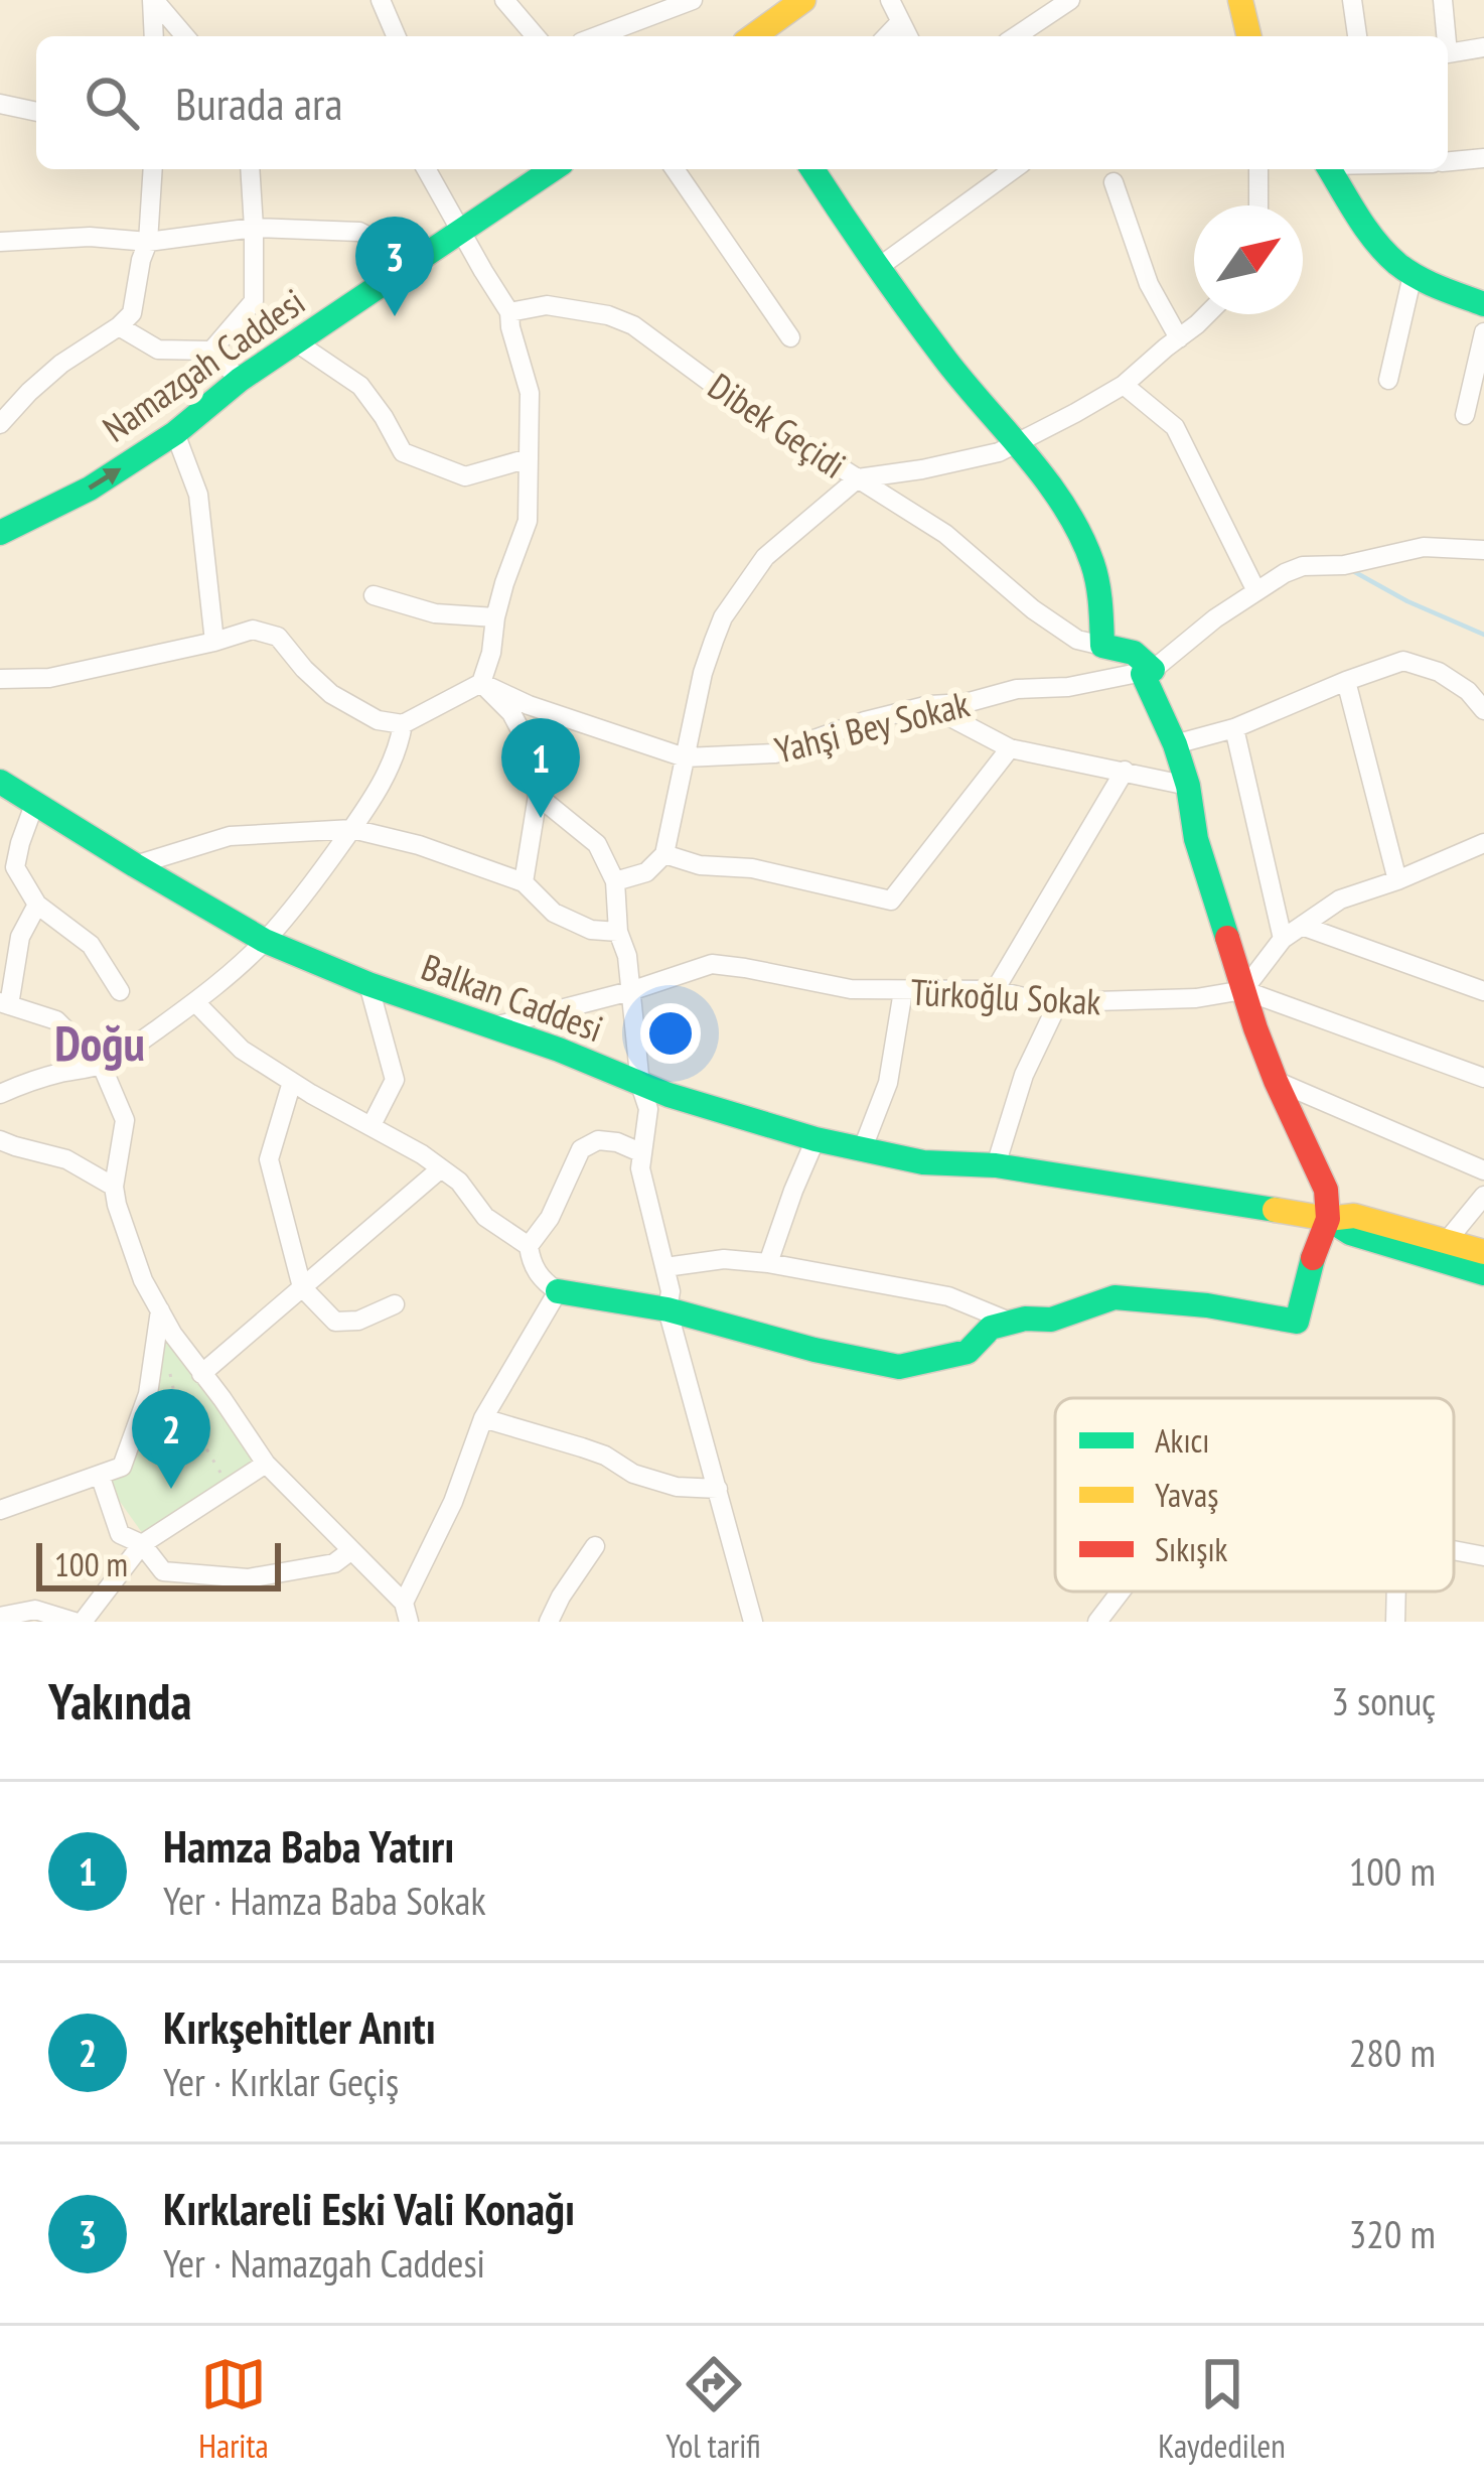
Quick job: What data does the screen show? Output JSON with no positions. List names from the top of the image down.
{
  "streets": {
    "street": [
      "Namazgah Caddesi",
      "Dibek Geçidi",
      "Yahşi Bey Sokak",
      "Türkoğlu Sokak",
      "Balkan Caddesi"
    ]
  },
  "crossings": [
    ["Türkoğlu Sokak", "Balkan Caddesi"]
  ],
  "districts": ["Doğu"],
  "legend": ["Akıcı", "Yavaş", "Sıkışık"],
  "scale_bar": "100 m",
  "north": "top right",
  "page": {
    "search": "Burada ara",
    "pins": ["3", "1", "2"],
    "scale": "100 m",
    "heading": ["Yakında", "3 sonuç"],
    "list": [
      {
        "mark": "1",
        "name": "Hamza Baba Yatırı",
        "note": "Yer · Hamza Baba Sokak",
        "value": "100 m"
      },
      {
        "mark": "2",
        "name": "Kırkşehitler Anıtı",
        "note": "Yer · Kırklar Geçiş",
        "value": "280 m"
      },
      {
        "mark": "3",
        "name": "Kırklareli Eski Vali Konağı",
        "note": "Yer · Namazgah Caddesi",
        "value": "320 m"
      }
    ],
    "nav": ["Harita", "Yol tarifi", "Kaydedilen"]
  }
}
